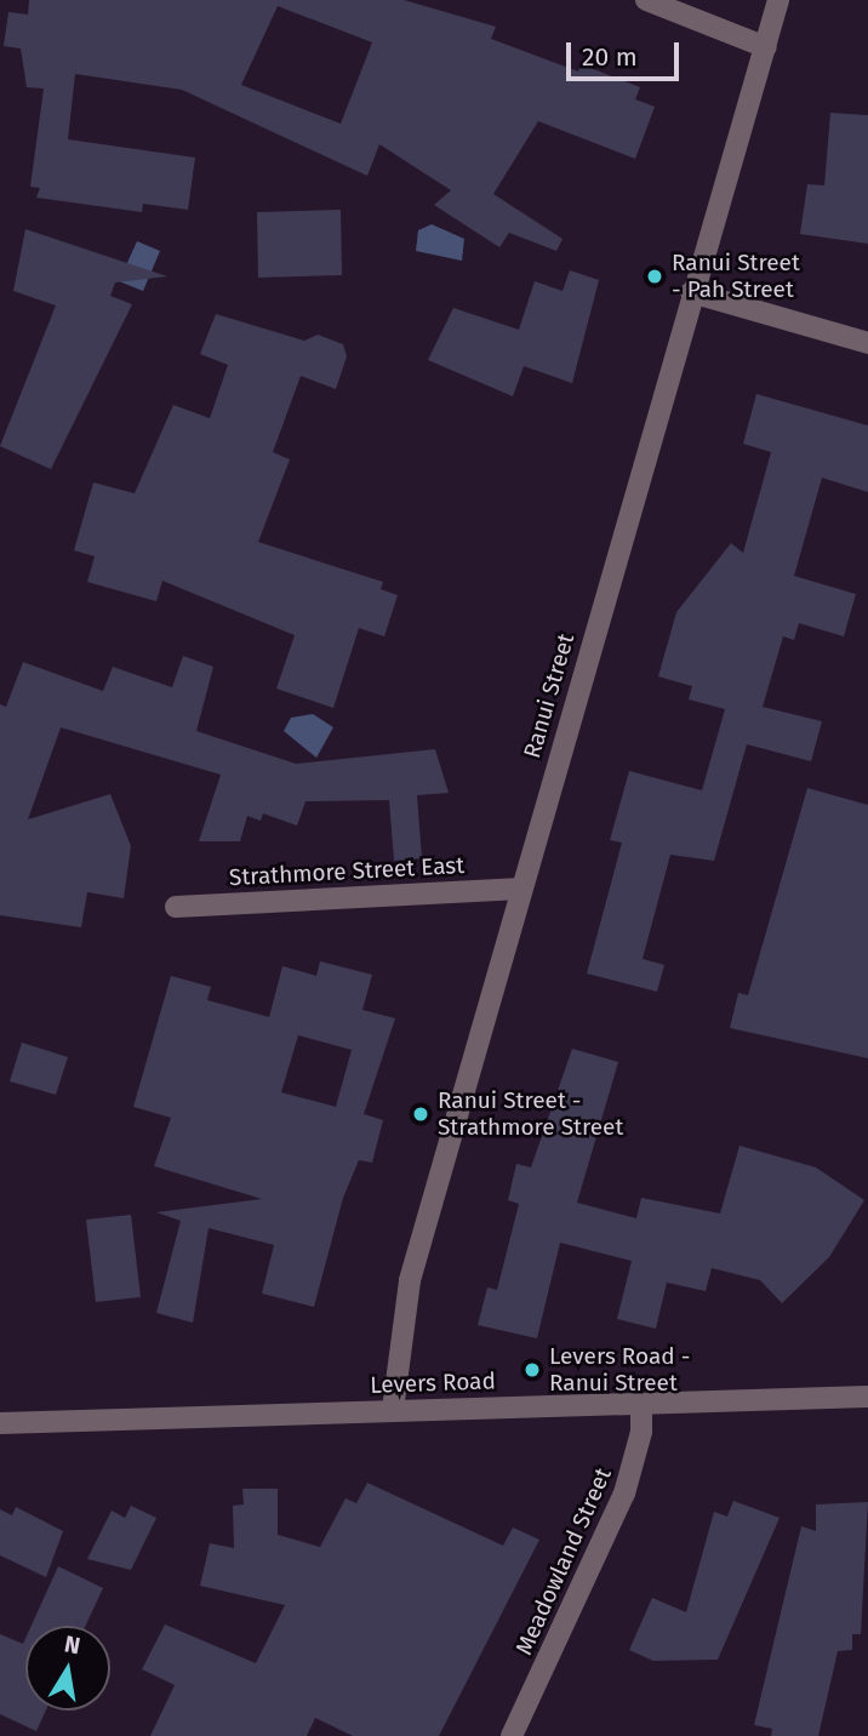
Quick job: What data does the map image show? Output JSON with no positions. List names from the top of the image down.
{
  "streets": {
    "street": [
      "Ranui Street",
      "Strathmore Street East",
      "Levers Road",
      "Meadowland Street"
    ]
  },
  "crossings": [
    ["Ranui Street", "Strathmore Street East"],
    ["Ranui Street", "Levers Road"],
    ["Levers Road", "Meadowland Street"]
  ],
  "places": ["Ranui Street - Pah Street", "Ranui Street - Strathmore Street", "Levers Road - Ranui Street"],
  "scale_bar": "20 m",
  "north": "top"
}
